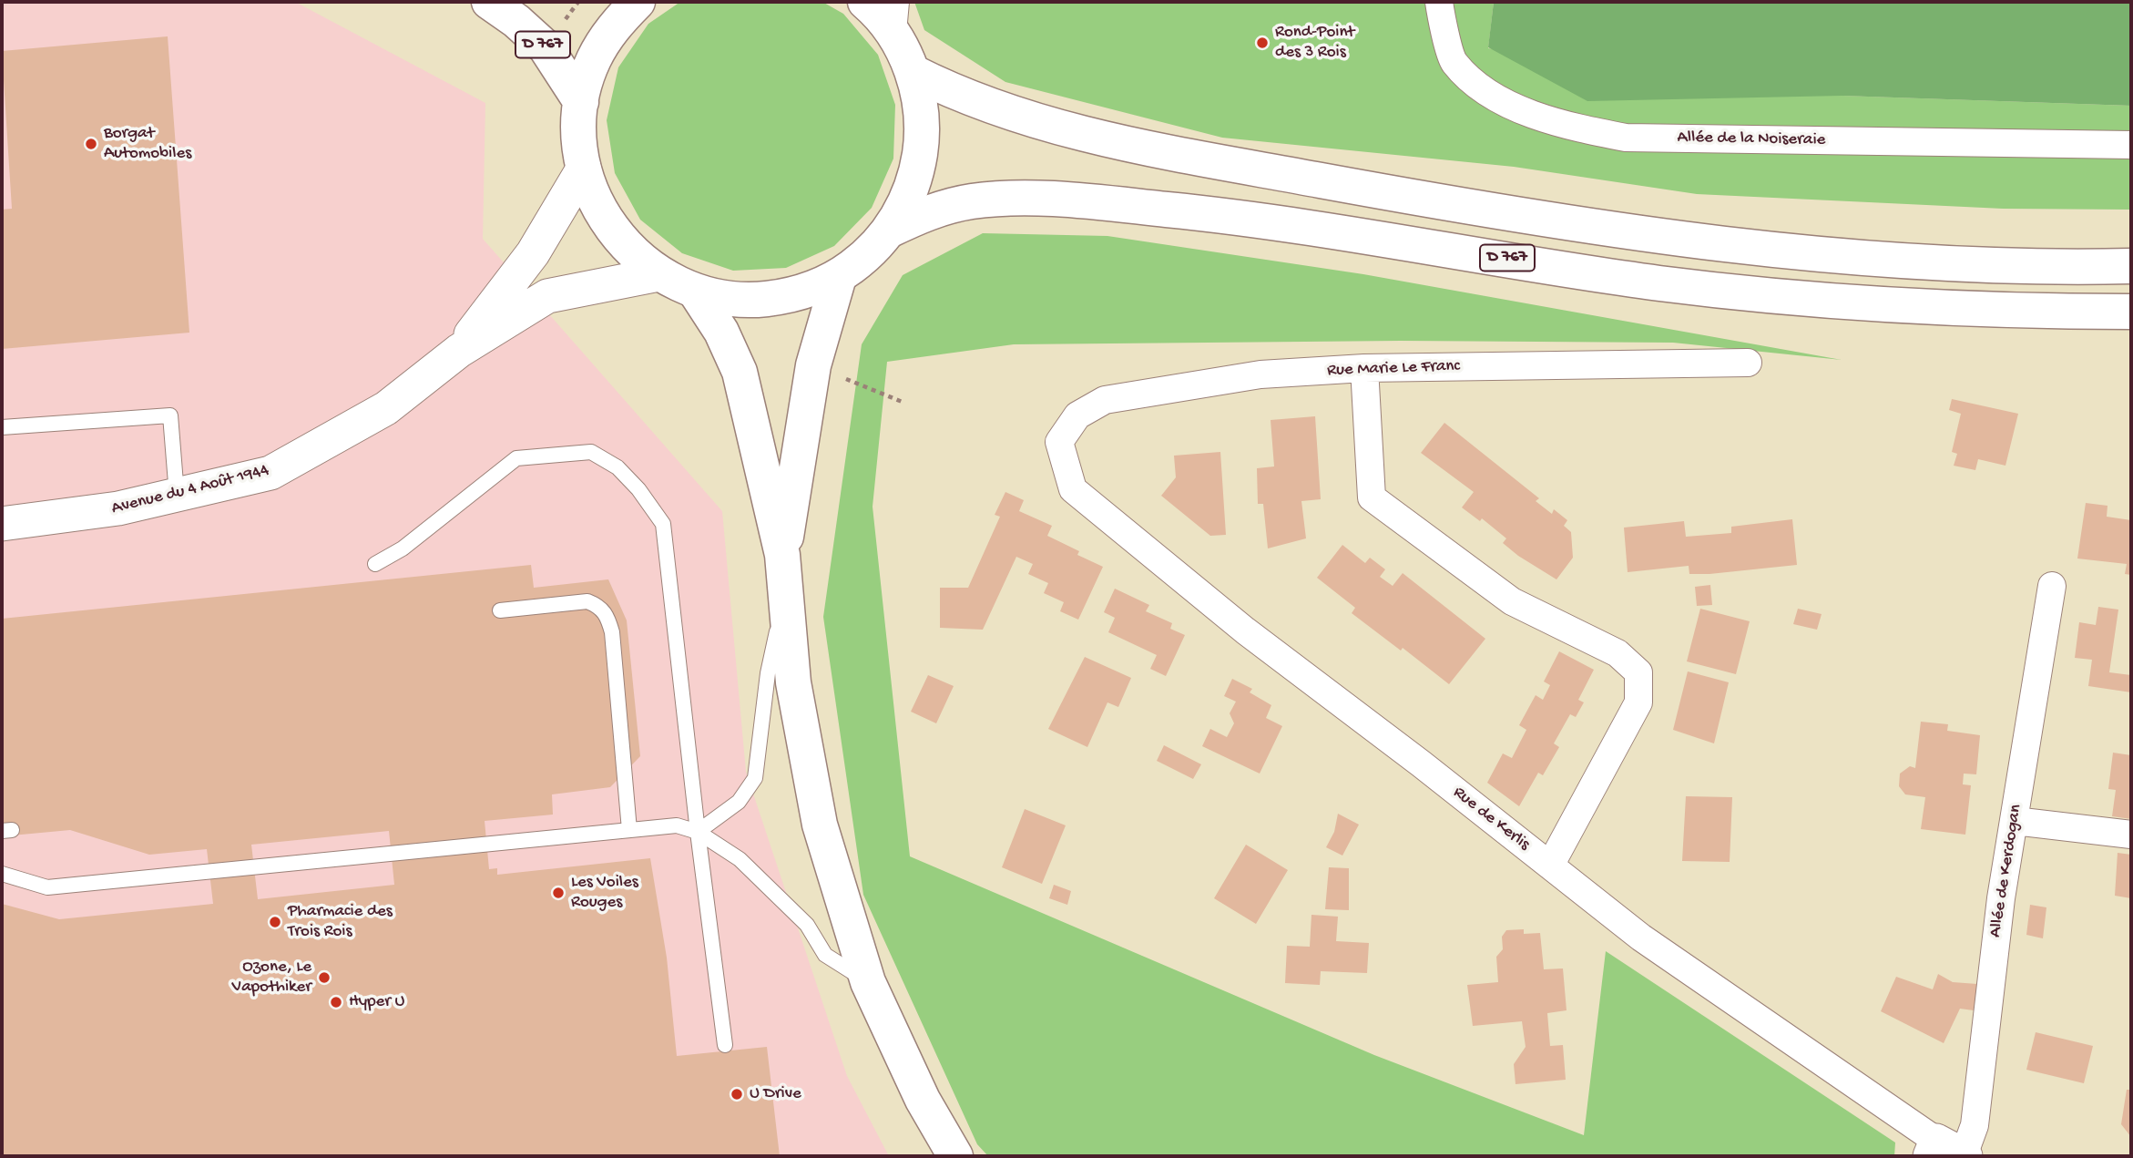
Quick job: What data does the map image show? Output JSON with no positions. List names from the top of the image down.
{
  "streets": {
    "main road": ["D 767"],
    "street": [
      "Allée de la Noiseraie",
      "Rue Marie Le Franc",
      "Avenue du 4 Août 1944",
      "Rue de Kerlis",
      "Allée de Kerdogan"
    ]
  },
  "crossings": [
    ["Rue Marie Le Franc", "Rue de Kerlis"],
    ["Rue de Kerlis", "Allée de Kerdogan"]
  ],
  "places": [
    "Rond-Point des 3 Rois",
    "Borgat Automobiles",
    "Les Voiles Rouges",
    "Pharmacie des Trois Rois",
    "Ozone, Le Vapothiker",
    "Hyper U",
    "U Drive"
  ]
}
